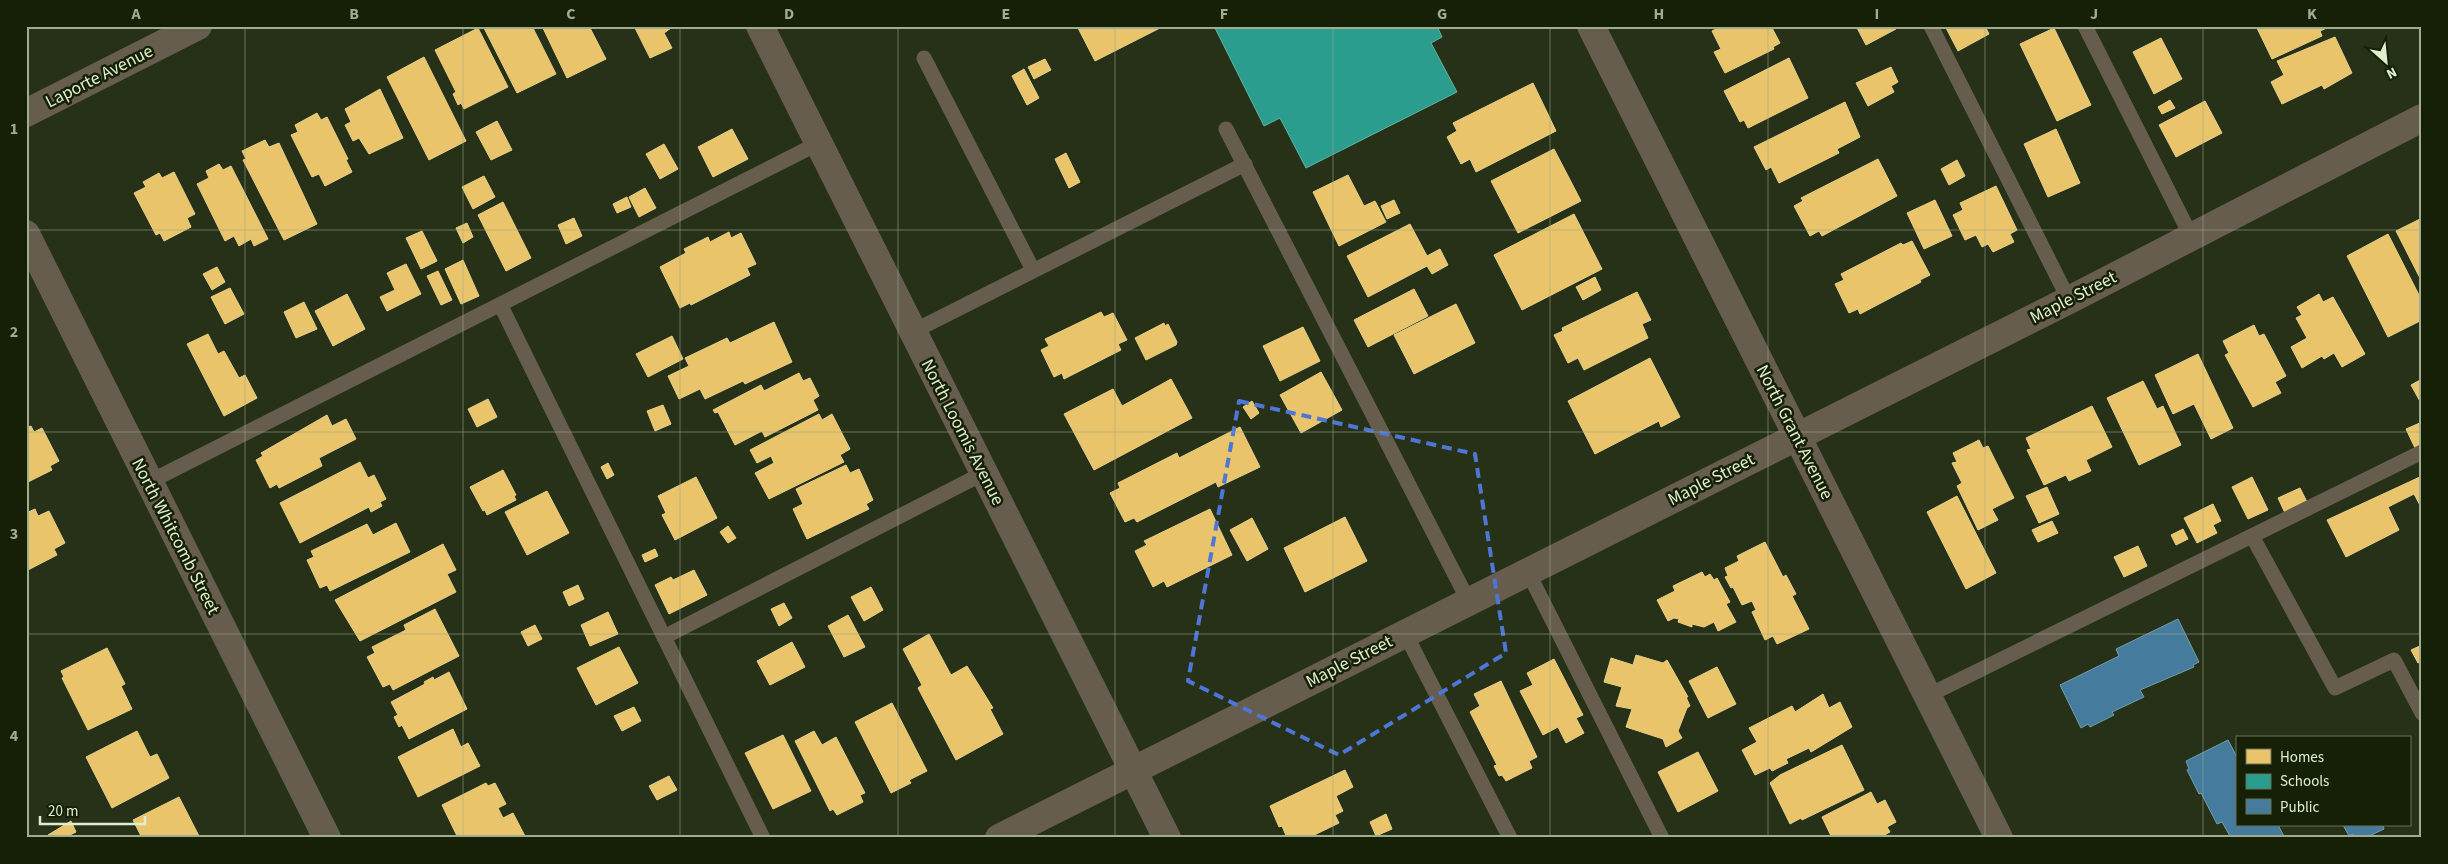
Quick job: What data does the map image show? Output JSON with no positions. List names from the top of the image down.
{
  "streets": {
    "street": [
      "Laporte Avenue",
      "Maple Street",
      "North Loomis Avenue",
      "North Grant Avenue",
      "North Whitcomb Street"
    ]
  },
  "crossings": [
    ["Maple Street", "North Loomis Avenue"],
    ["Maple Street", "North Grant Avenue"]
  ],
  "legend": ["Homes", "Schools", "Public"],
  "scale_bar": "20 m",
  "north": "bottom right",
  "grid": {
    "columns": [
      "A",
      "B",
      "C",
      "D",
      "E",
      "F",
      "G",
      "H",
      "I",
      "J",
      "K"
    ],
    "rows": [
      "1",
      "2",
      "3",
      "4"
    ]
  }
}
